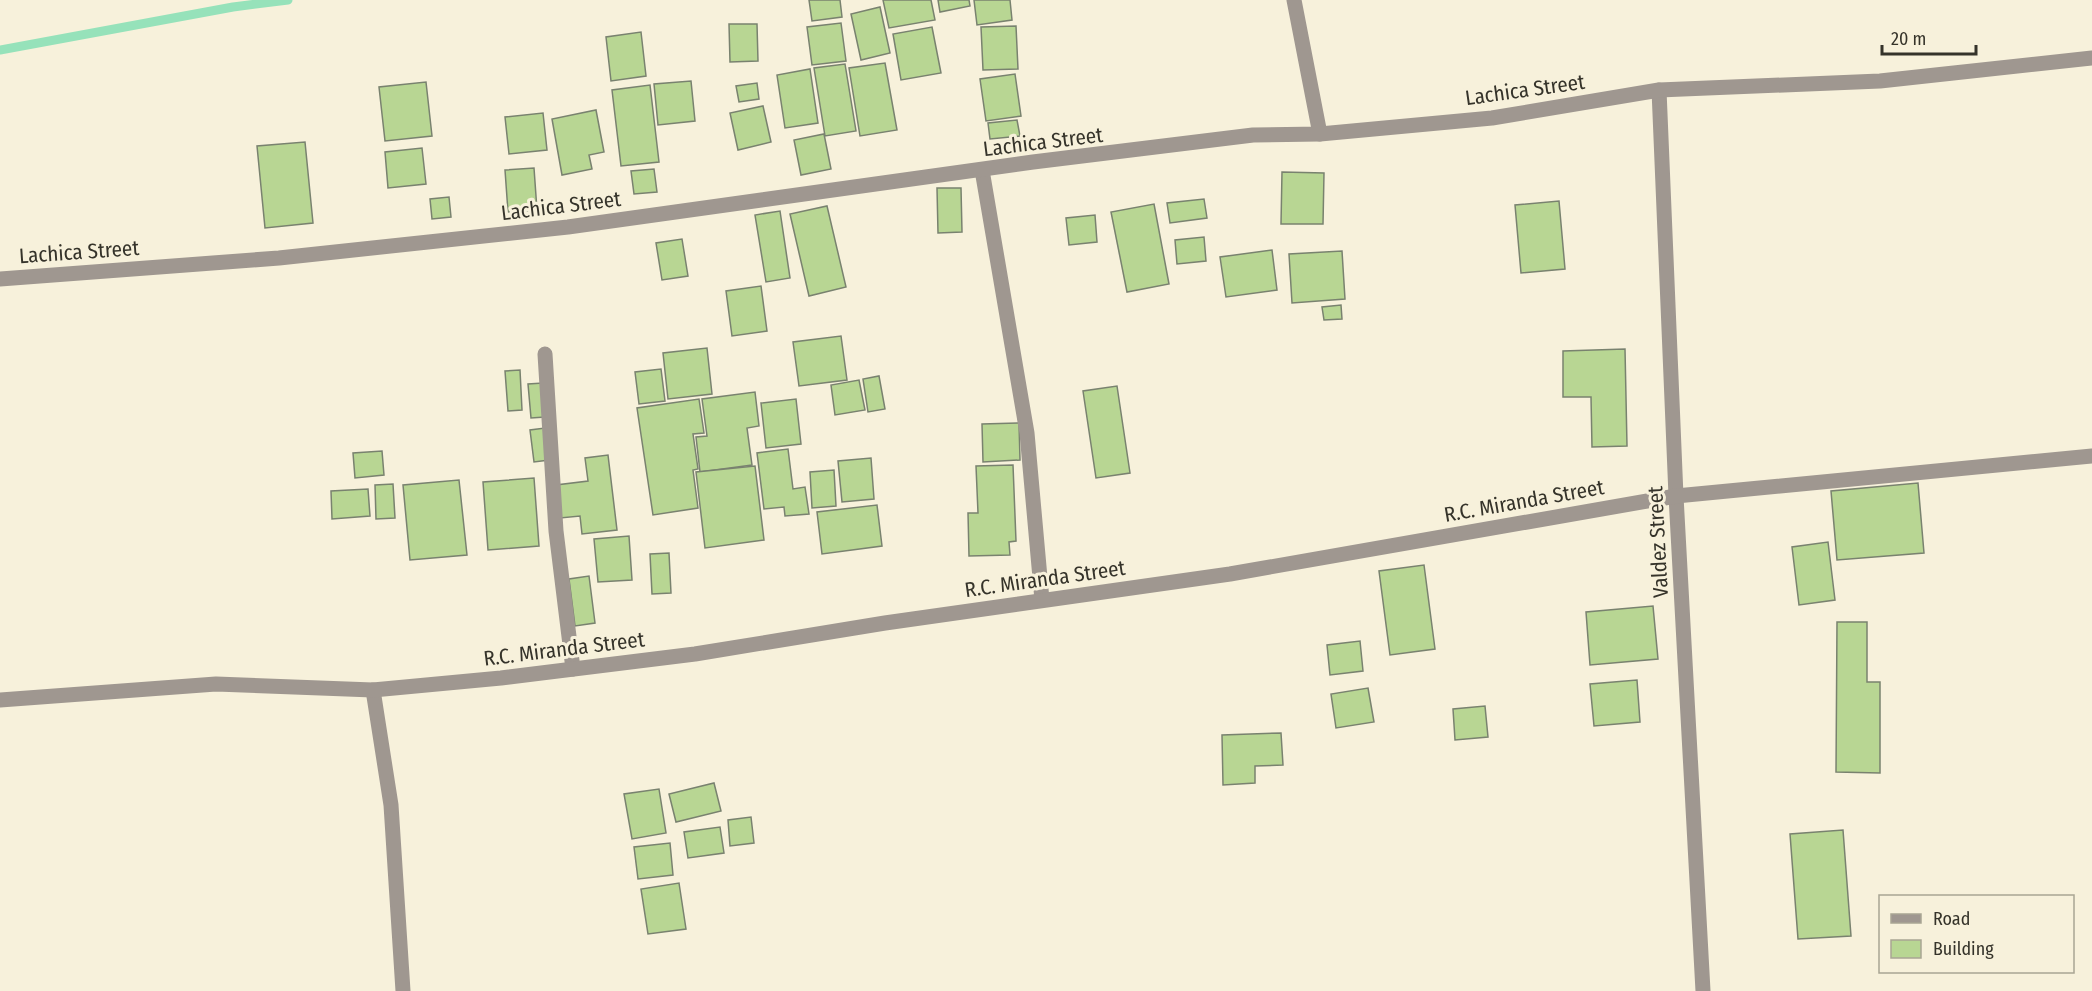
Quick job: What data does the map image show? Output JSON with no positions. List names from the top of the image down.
{
  "streets": {
    "street": ["Lachica Street", "R.C. Miranda Street", "Valdez Street"]
  },
  "crossings": [
    ["Lachica Street", "Valdez Street"],
    ["R.C. Miranda Street", "Valdez Street"]
  ],
  "legend": ["Road", "Building"],
  "scale_bar": "20 m"
}
